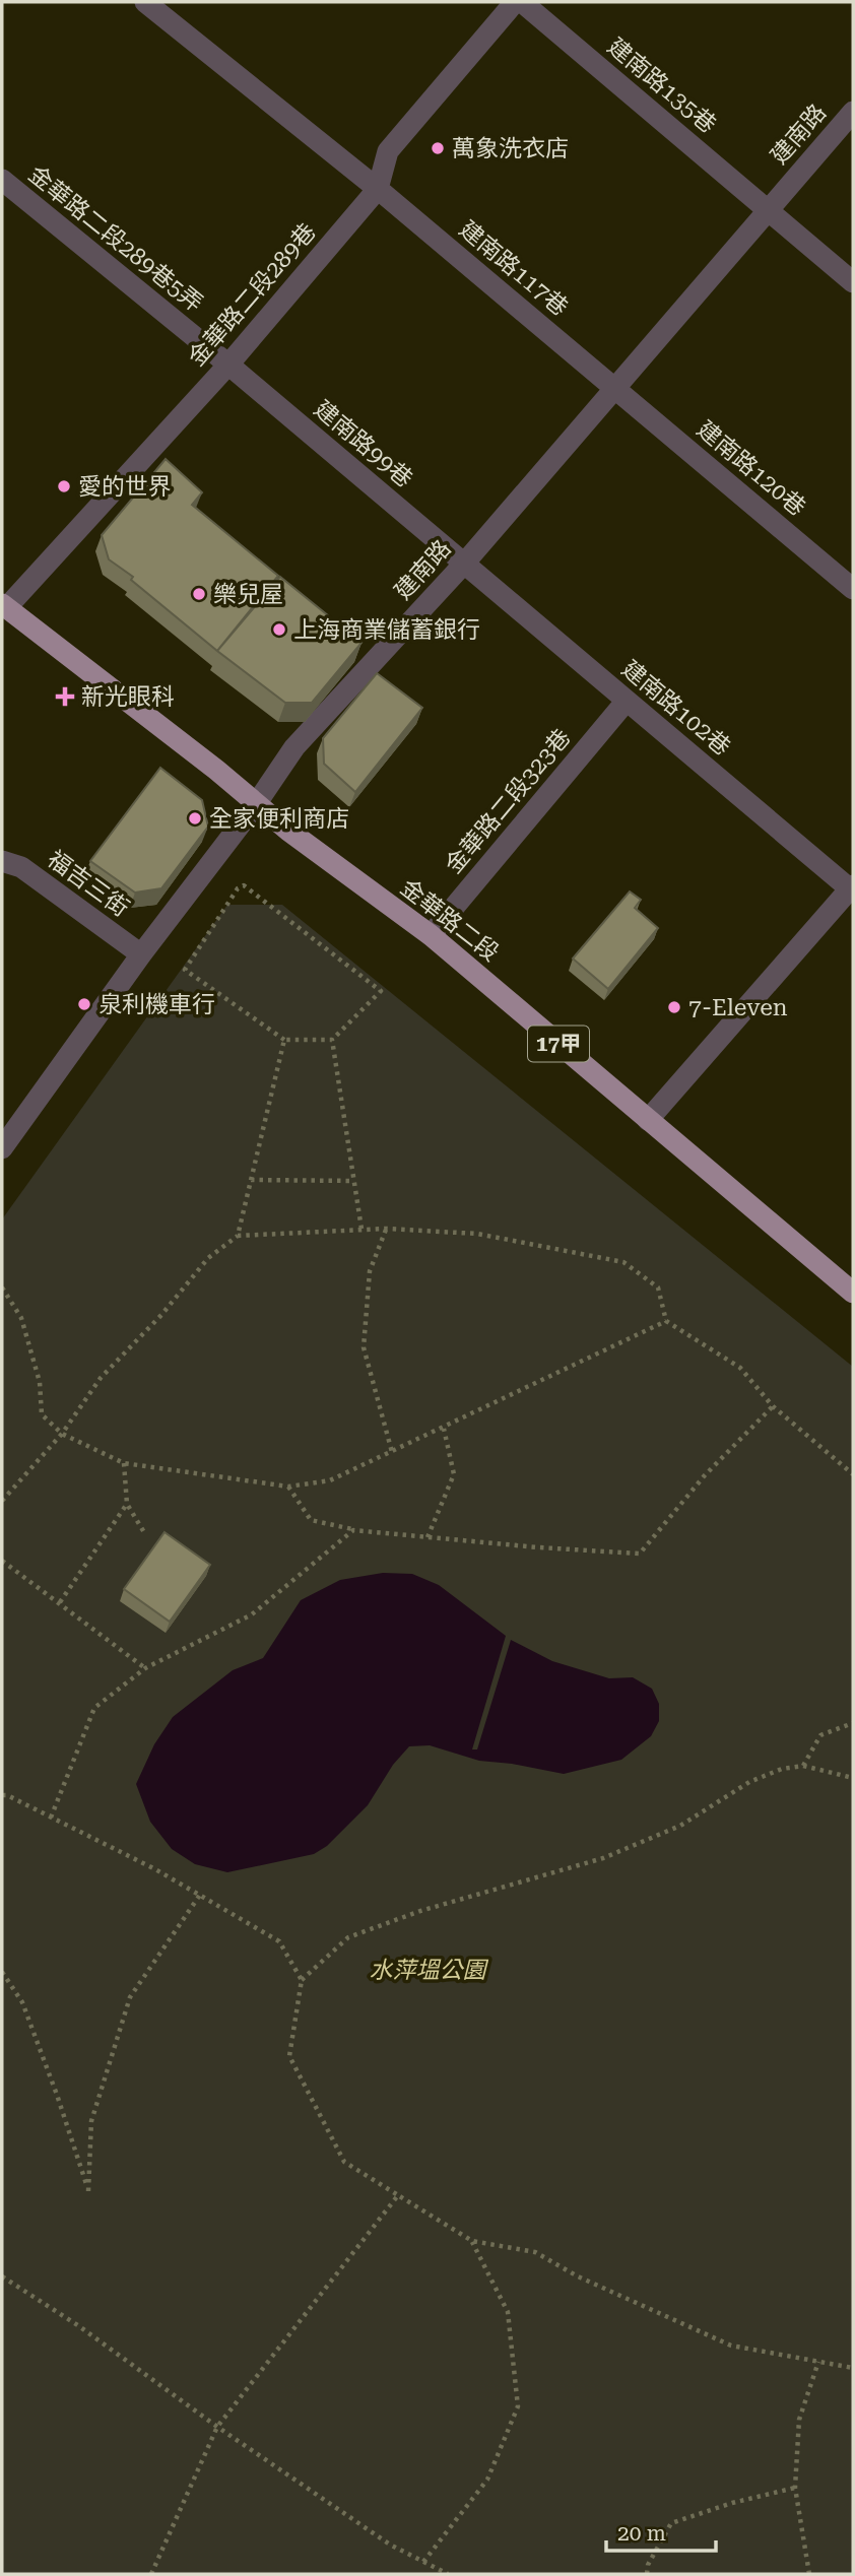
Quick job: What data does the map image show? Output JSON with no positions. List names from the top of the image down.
{
  "streets": {
    "main road": ["金華路二段", "17甲"],
    "street": [
      "建南路135巷",
      "建南路",
      "金華路二段289巷5弄",
      "建南路117巷",
      "金華路二段289巷",
      "建南路99巷",
      "建南路120巷",
      "建南路102巷",
      "金華路二段323巷",
      "福吉三街"
    ]
  },
  "crossings": [
    ["建南路135巷", "建南路"],
    ["建南路", "建南路117巷"],
    ["建南路", "建南路99巷"],
    ["建南路", "建南路120巷"],
    ["建南路", "建南路102巷"],
    ["建南路", "福吉三街"],
    ["建南路", "金華路二段"],
    ["金華路二段289巷5弄", "金華路二段289巷"],
    ["金華路二段289巷5弄", "建南路99巷"],
    ["建南路117巷", "金華路二段289巷"],
    ["建南路117巷", "建南路120巷"],
    ["金華路二段289巷", "建南路99巷"],
    ["金華路二段289巷", "金華路二段"],
    ["建南路99巷", "建南路102巷"],
    ["建南路102巷", "金華路二段323巷"],
    ["金華路二段323巷", "金華路二段"]
  ],
  "parks": ["水萍塭公園"],
  "places": {
    "other": [
      "萬象洗衣店",
      "愛的世界",
      "樂兒屋",
      "上海商業儲蓄銀行",
      "全家便利商店",
      "泉利機車行",
      "7-Eleven"
    ],
    "health": ["新光眼科"]
  },
  "scale_bar": "20 m"
}
